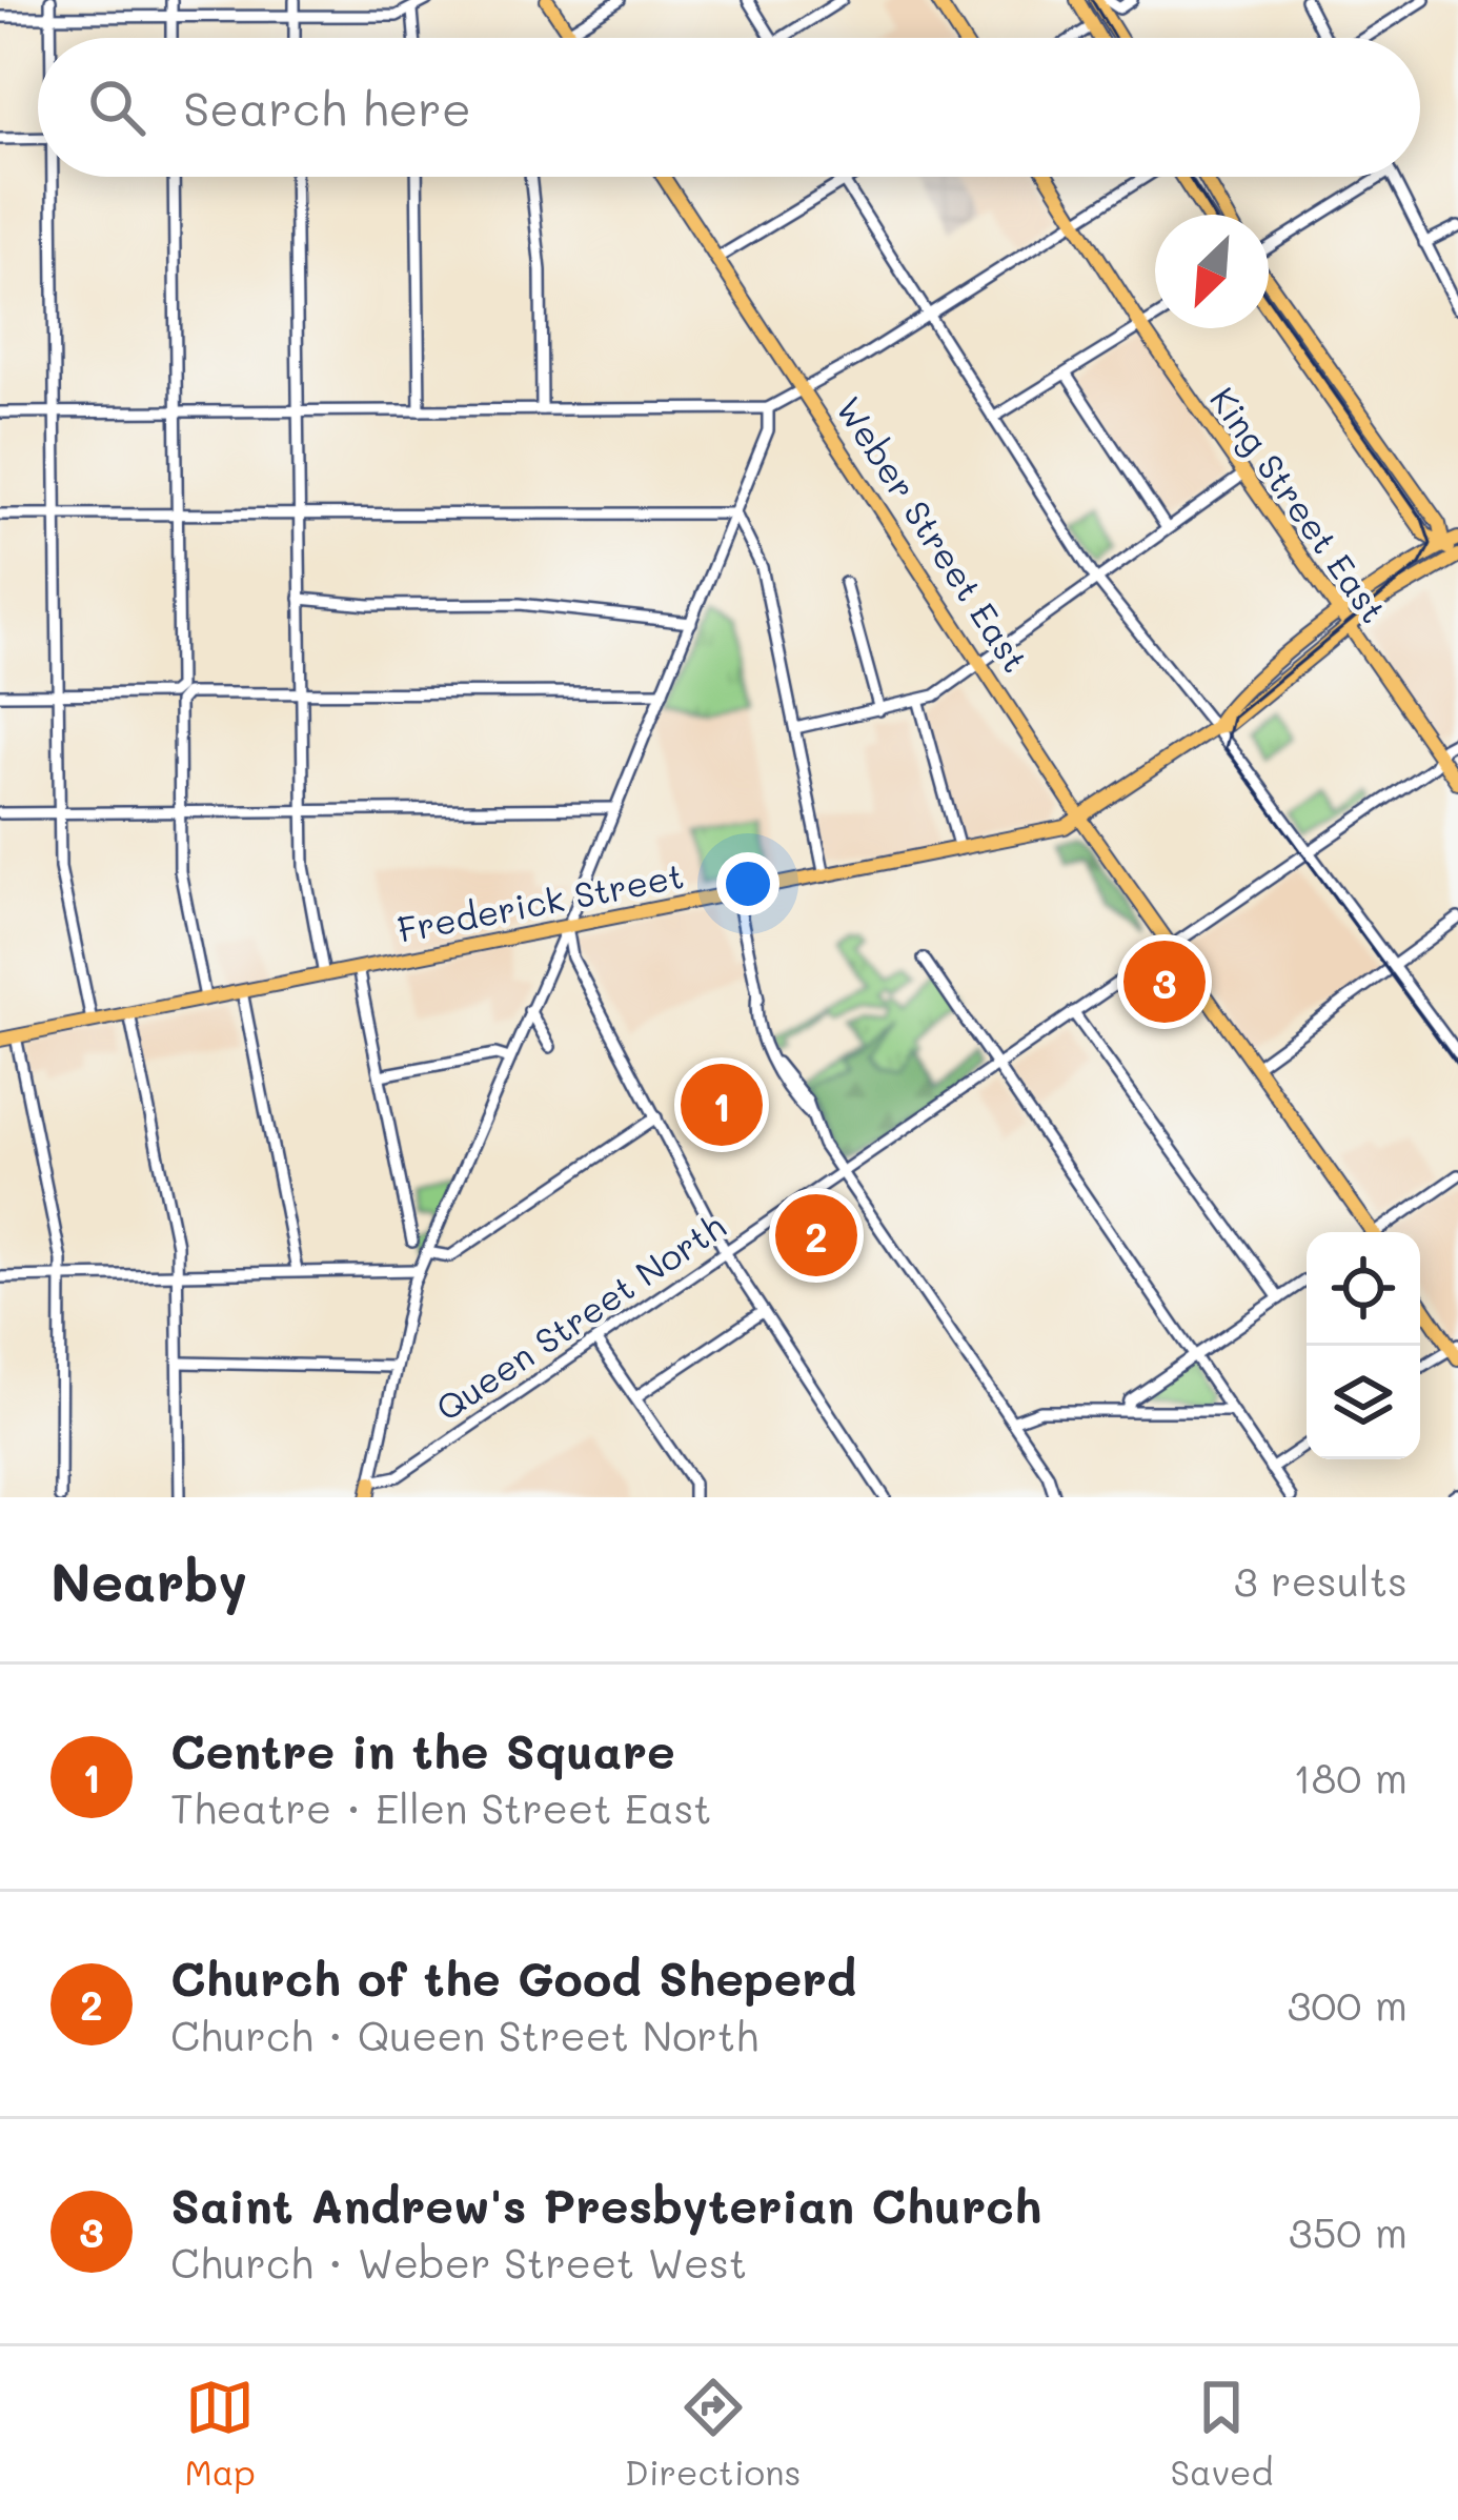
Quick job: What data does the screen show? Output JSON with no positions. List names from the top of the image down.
{
  "streets": {
    "main road": ["King Street East", "Weber Street East", "Frederick Street"],
    "street": ["Queen Street North"]
  },
  "crossings": [
    ["King Street East", "Frederick Street"],
    ["King Street East", "Queen Street North"],
    ["Weber Street East", "Frederick Street"],
    ["Weber Street East", "Queen Street North"]
  ],
  "north": "bottom left",
  "page": {
    "search": "Search here",
    "pins": ["3", "1", "2"],
    "heading": ["Nearby", "3 results"],
    "list": [
      {
        "mark": "1",
        "name": "Centre in the Square",
        "note": "Theatre · Ellen Street East",
        "value": "180 m"
      },
      {
        "mark": "2",
        "name": "Church of the Good Sheperd",
        "note": "Church · Queen Street North",
        "value": "300 m"
      },
      {
        "mark": "3",
        "name": "Saint Andrew's Presbyterian Church",
        "note": "Church · Weber Street West",
        "value": "350 m"
      }
    ],
    "nav": ["Map", "Directions", "Saved"]
  }
}
